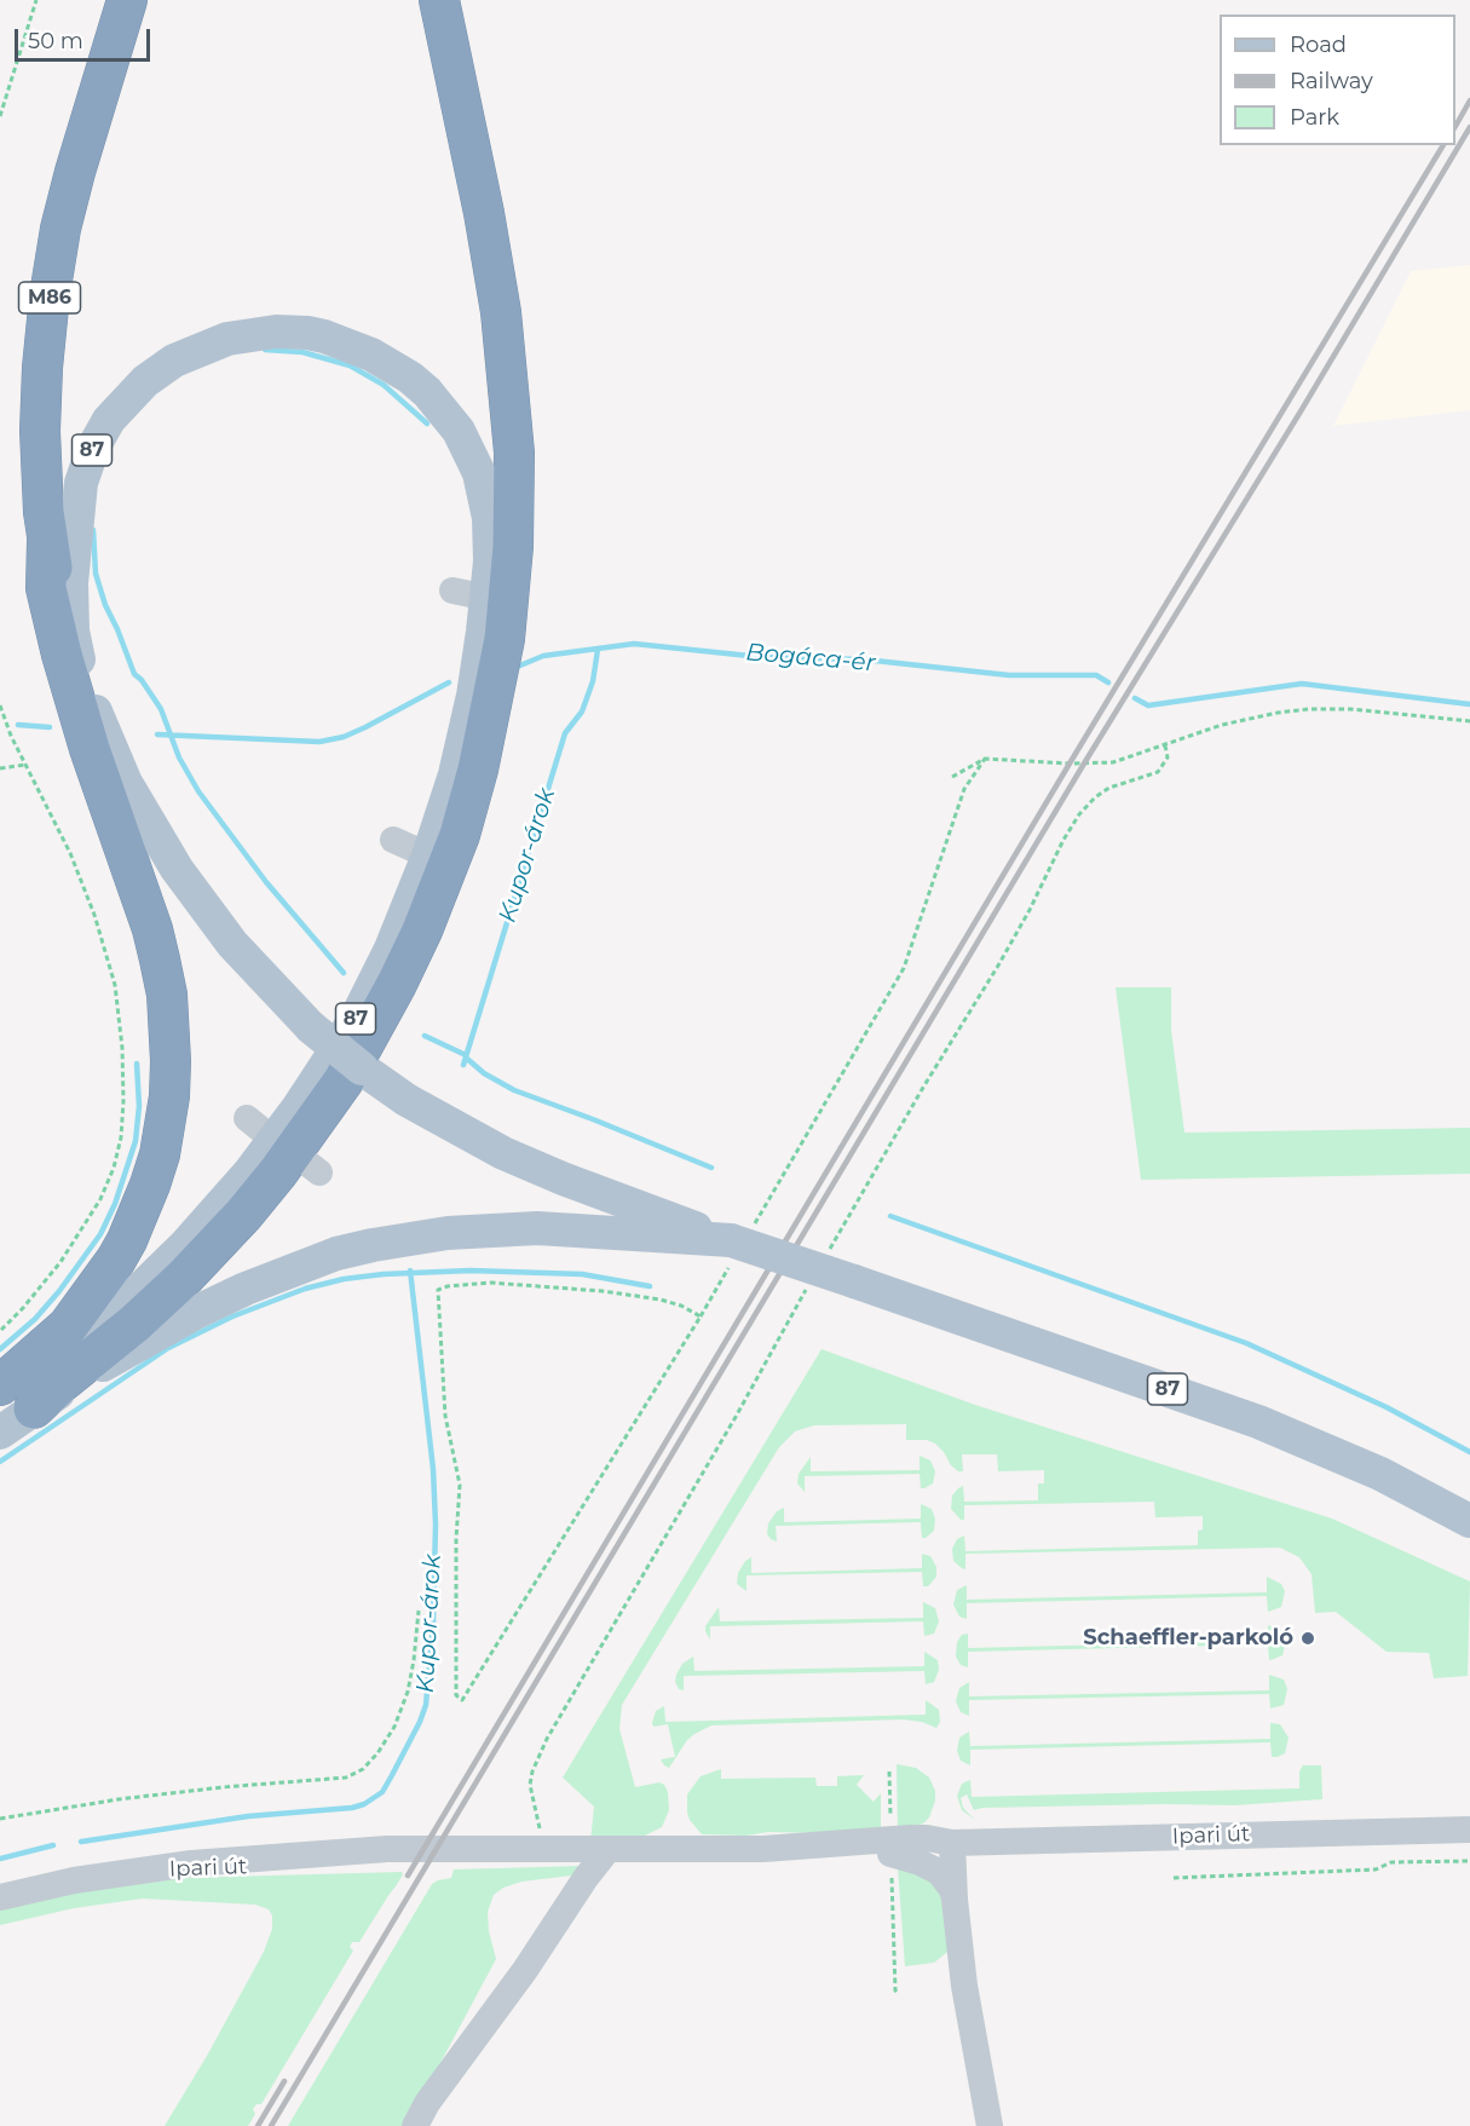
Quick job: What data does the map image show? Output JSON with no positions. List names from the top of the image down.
{
  "streets": {
    "highway": ["M86"],
    "main road": ["87"],
    "street": ["Ipari út"]
  },
  "crossings": [
    ["M86", "87"]
  ],
  "water": ["Bogáca-ér", "Kupor-árok"],
  "places": ["Schaeffler-parkoló"],
  "legend": ["Road", "Railway", "Park"],
  "scale_bar": "50 m"
}
